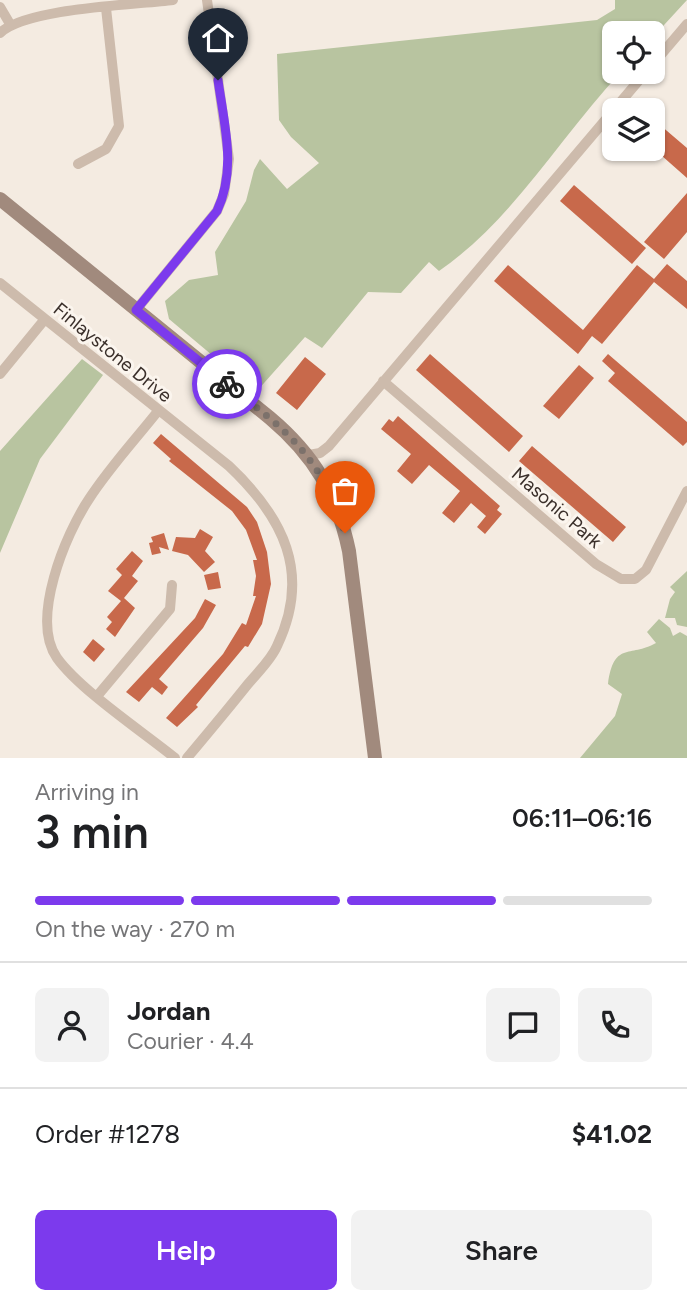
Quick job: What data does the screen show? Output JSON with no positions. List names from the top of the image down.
{
  "streets": {
    "street": ["Finlaystone Drive", "Masonic Park"]
  },
  "page": {
    "heading": ["3 min", "Arriving in", "06:11–06:16"],
    "panel": [
      "Jordan",
      "Courier · 4.4",
      "Order #1278",
      "$41.02"
    ],
    "bar": "On the way · 270 m",
    "buttons": ["Help", "Share"]
  }
}
